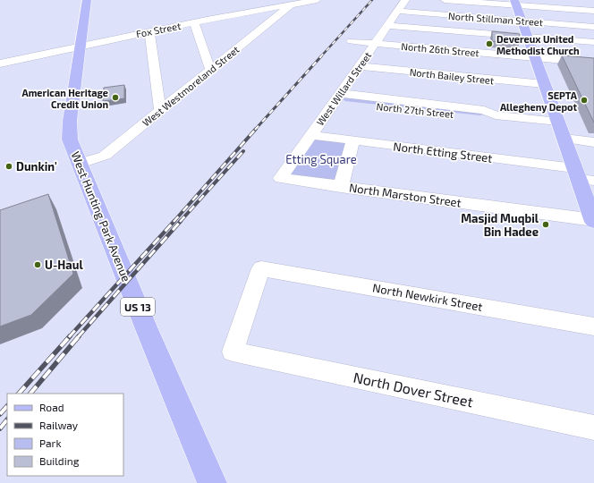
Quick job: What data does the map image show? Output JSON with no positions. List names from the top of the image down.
{
  "streets": {
    "main road": ["West Hunting Park Avenue", "US 13"],
    "street": [
      "North Stillman Street",
      "Fox Street",
      "North 26th Street",
      "North Bailey Street",
      "West Westmoreland Street",
      "West Willard Street",
      "North 27th Street",
      "North Etting Street",
      "North Marston Street",
      "North Newkirk Street",
      "North Dover Street"
    ]
  },
  "crossings": [
    ["North Stillman Street", "West Willard Street"],
    ["Fox Street", "West Westmoreland Street"],
    ["Fox Street", "West Hunting Park Avenue"],
    ["North 26th Street", "West Willard Street"],
    ["North Bailey Street", "West Willard Street"],
    ["West Westmoreland Street", "West Hunting Park Avenue"],
    ["West Willard Street", "North 27th Street"],
    ["West Willard Street", "North Etting Street"],
    ["West Willard Street", "North Marston Street"],
    ["North Newkirk Street", "North Dover Street"]
  ],
  "parks": ["Etting Square"],
  "places": [
    "Devereux United Methodist Church",
    "American Heritage Credit Union",
    "SEPTA Allegheny Depot",
    "Dunkin'",
    "Masjid Muqbil Bin Hadee",
    "U-Haul"
  ],
  "legend": [
    "Road",
    "Railway",
    "Park",
    "Building"
  ]
}
